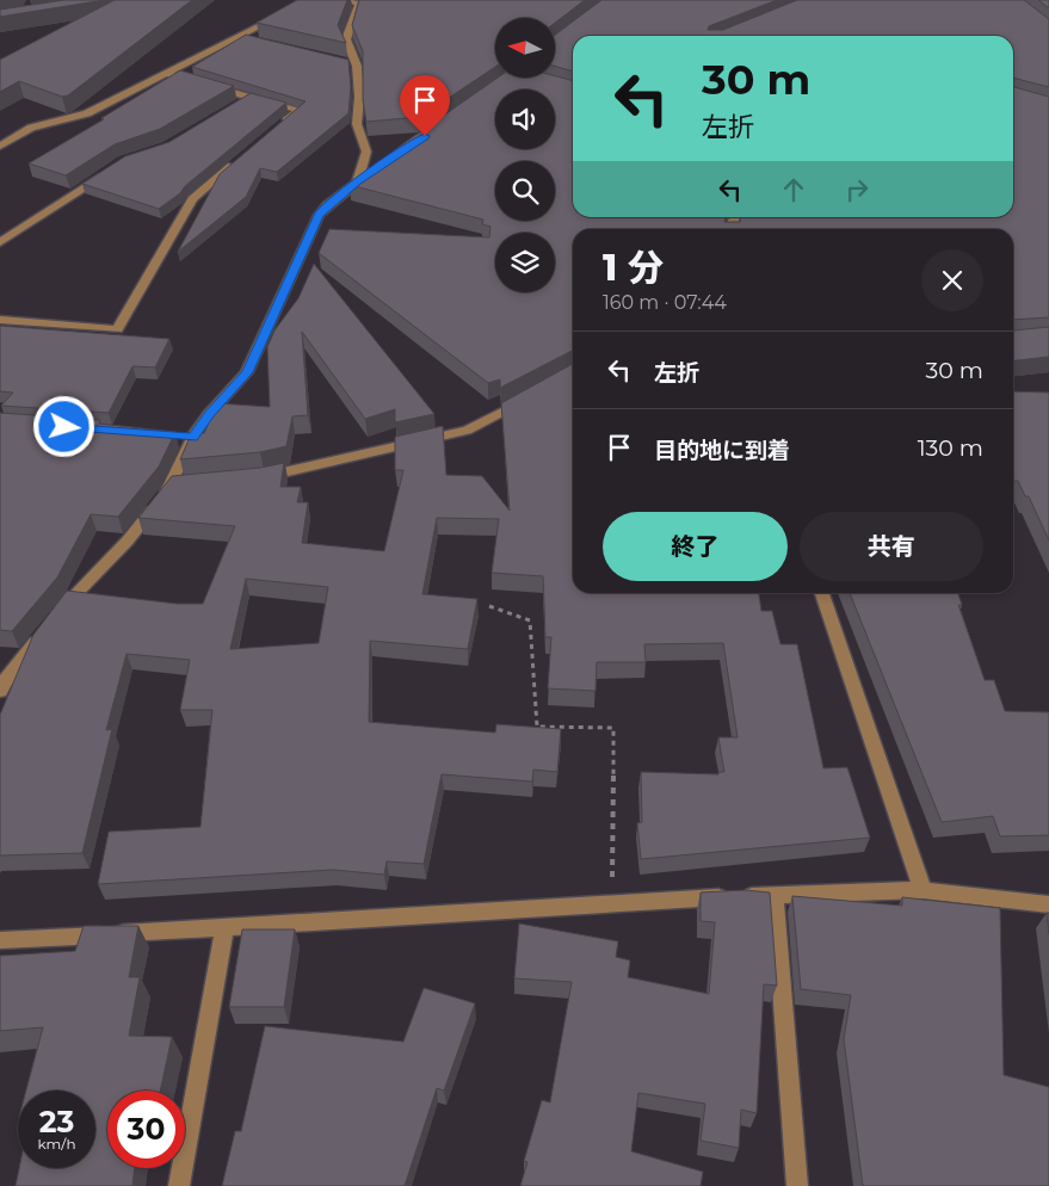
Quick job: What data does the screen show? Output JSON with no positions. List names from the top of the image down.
{
  "north": "left",
  "page": {
    "turn": ["30 m", "左折"],
    "heading": ["1 分", "160 m · 07:44"],
    "list": [
      {
        "name": "左折",
        "value": "30 m"
      },
      {
        "name": "目的地に到着",
        "value": "130 m"
      }
    ],
    "buttons": ["終了", "共有"],
    "speed": "23 km/h",
    "limit": "30"
  }
}
